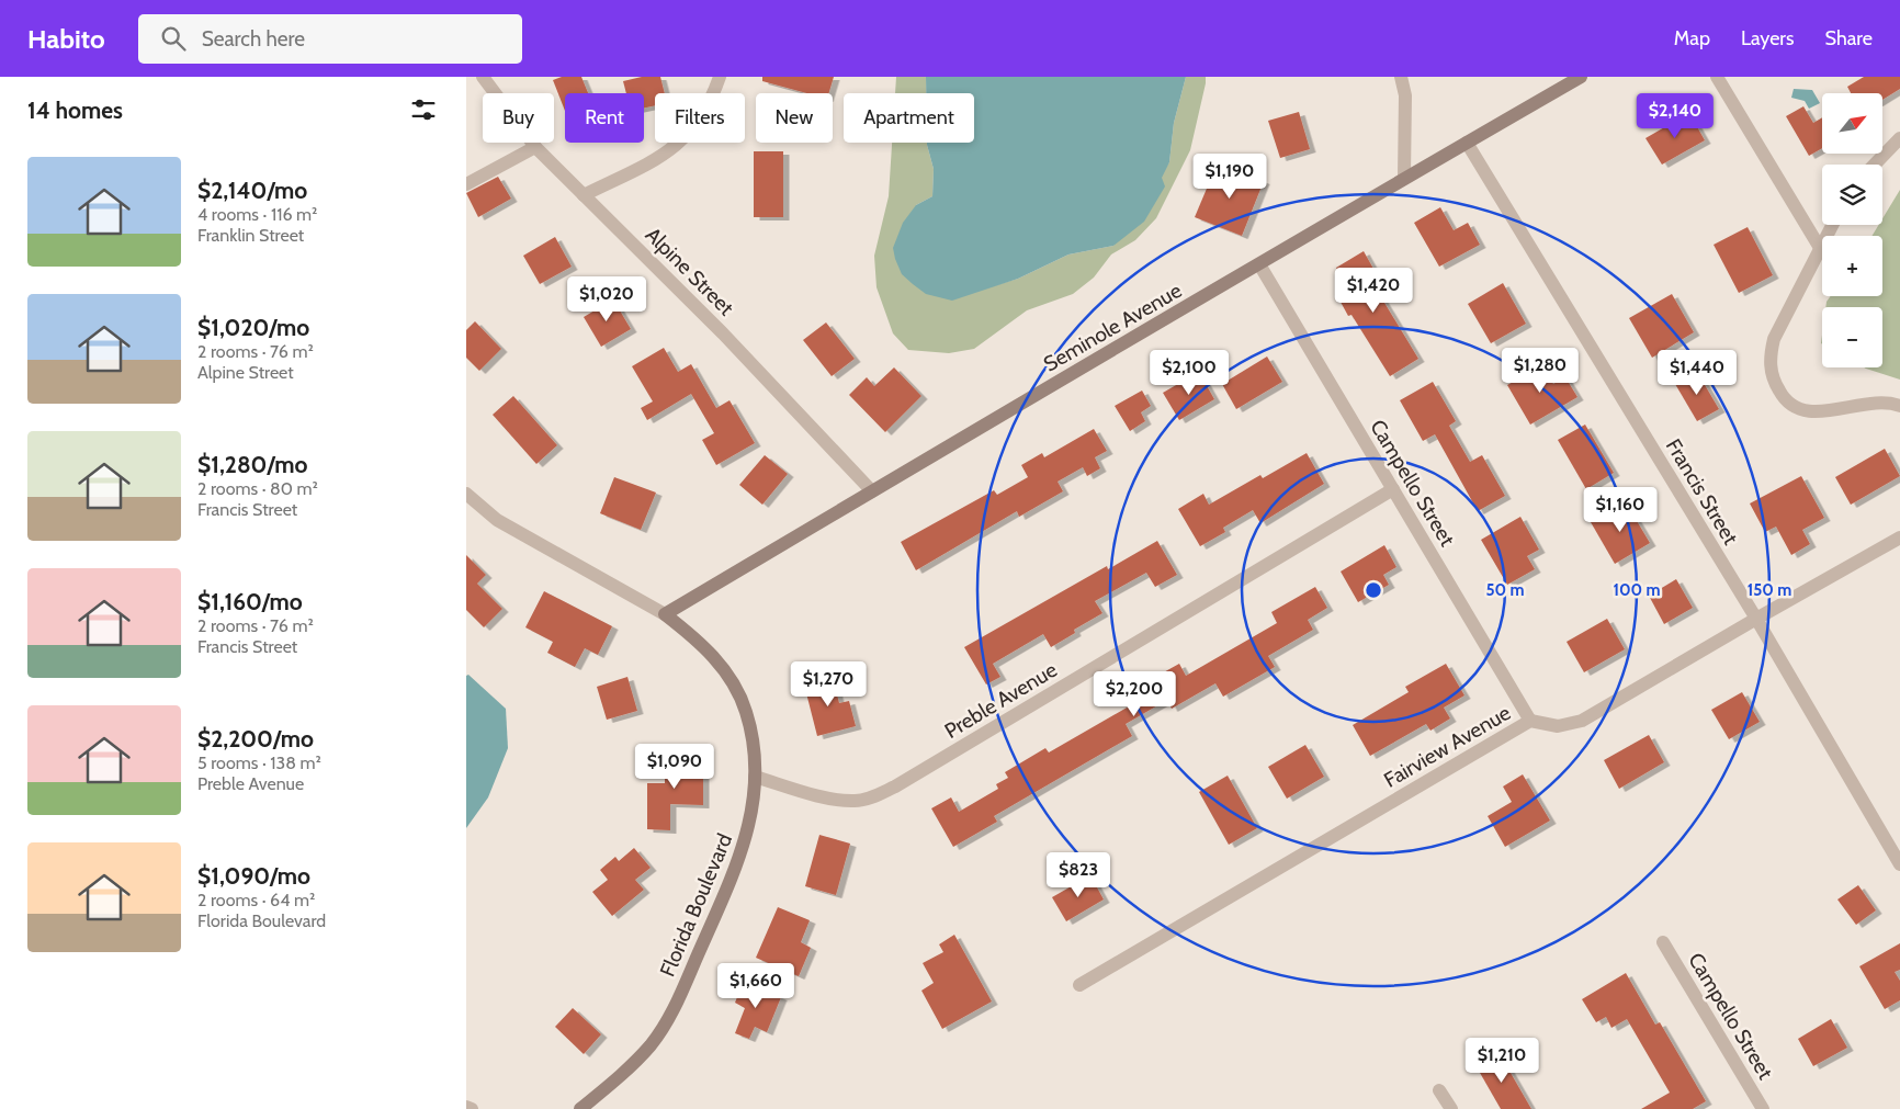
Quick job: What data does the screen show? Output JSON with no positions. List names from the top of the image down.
{
  "streets": {
    "street": [
      "Alpine Street",
      "Seminole Avenue",
      "Campello Street",
      "Francis Street",
      "Preble Avenue",
      "Fairview Avenue",
      "Florida Boulevard"
    ]
  },
  "crossings": [
    ["Alpine Street", "Seminole Avenue"],
    ["Seminole Avenue", "Campello Street"],
    ["Seminole Avenue", "Francis Street"],
    ["Seminole Avenue", "Florida Boulevard"],
    ["Campello Street", "Preble Avenue"],
    ["Campello Street", "Fairview Avenue"],
    ["Francis Street", "Fairview Avenue"],
    ["Preble Avenue", "Florida Boulevard"]
  ],
  "north": "top right",
  "page": {
    "header": "Habito",
    "search": "Search here",
    "nav": ["Map", "Layers", "Share"],
    "heading": "14 homes",
    "map_buttons": ["+", "−"],
    "price": [
      "$2,140",
      "$1,190",
      "$1,420",
      "$1,020",
      "$1,280",
      "$2,100",
      "$1,440",
      "$1,160",
      "$1,270",
      "$2,200",
      "$1,090",
      "$823",
      "$1,660",
      "$1,210"
    ],
    "chip": [
      "Buy",
      "Rent",
      "Filters",
      "New",
      "Apartment"
    ],
    "list": [
      {
        "name": "$2,140/mo",
        "note": "4 rooms · 116 m² · Franklin Street"
      },
      {
        "name": "$1,020/mo",
        "note": "2 rooms · 76 m² · Alpine Street"
      },
      {
        "name": "$1,280/mo",
        "note": "2 rooms · 80 m² · Francis Street"
      },
      {
        "name": "$1,160/mo",
        "note": "2 rooms · 76 m² · Francis Street"
      },
      {
        "name": "$2,200/mo",
        "note": "5 rooms · 138 m² · Preble Avenue"
      },
      {
        "name": "$1,090/mo",
        "note": "2 rooms · 64 m² · Florida Boulevard"
      }
    ]
  },
  "rings": ["50 m", "100 m", "150 m"]
}
